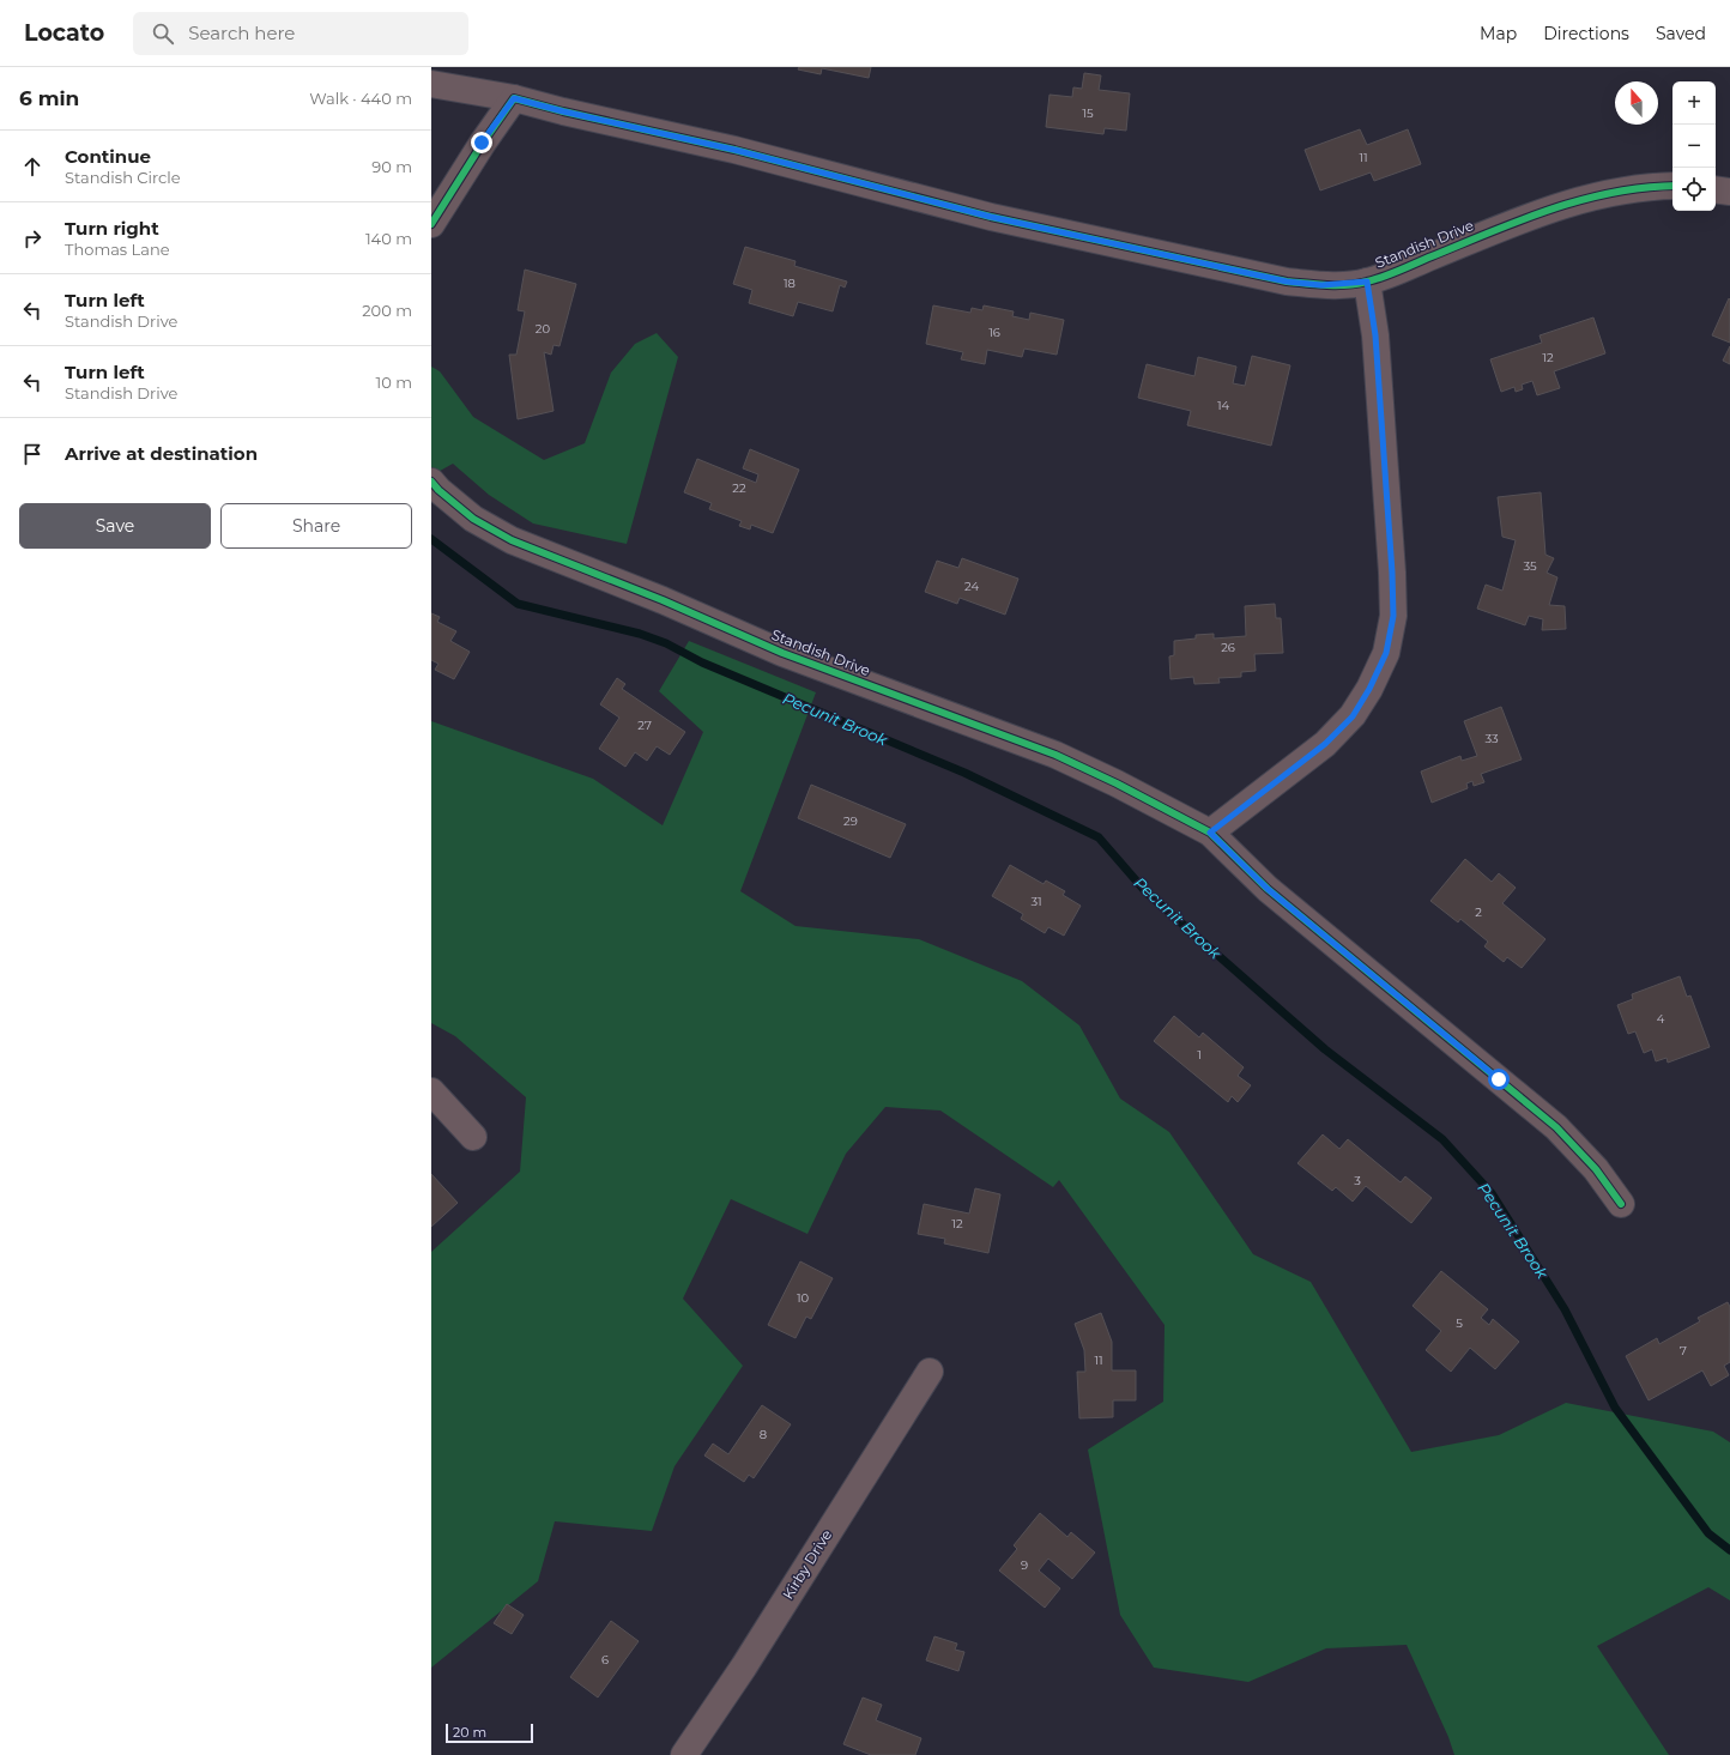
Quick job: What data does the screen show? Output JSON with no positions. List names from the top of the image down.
{
  "streets": {
    "street": ["Standish Drive", "Kirby Drive"]
  },
  "water": ["Pecunit Brook"],
  "house_numbers": [
    "15",
    "11",
    "18",
    "20",
    "16",
    "12",
    "14",
    "22",
    "35",
    "24",
    "26",
    "27",
    "33",
    "29",
    "31",
    "2",
    "4",
    "1",
    "3",
    "12",
    "10",
    "5",
    "7",
    "11",
    "8",
    "9",
    "6"
  ],
  "scale_bar": "20 m",
  "north": "top",
  "page": {
    "header": "Locato",
    "search": "Search here",
    "nav": ["Map", "Directions", "Saved"],
    "heading": ["6 min", "Walk · 440 m"],
    "map_buttons": ["+", "−"],
    "list": [
      ["Continue", "Standish Circle", "90 m"],
      ["Turn right", "Thomas Lane", "140 m"],
      ["Turn left", "Standish Drive", "200 m"],
      ["Turn left", "Standish Drive", "10 m"],
      "Arrive at destination"
    ],
    "buttons": ["Save", "Share"],
    "scale": "20 m"
  }
}
